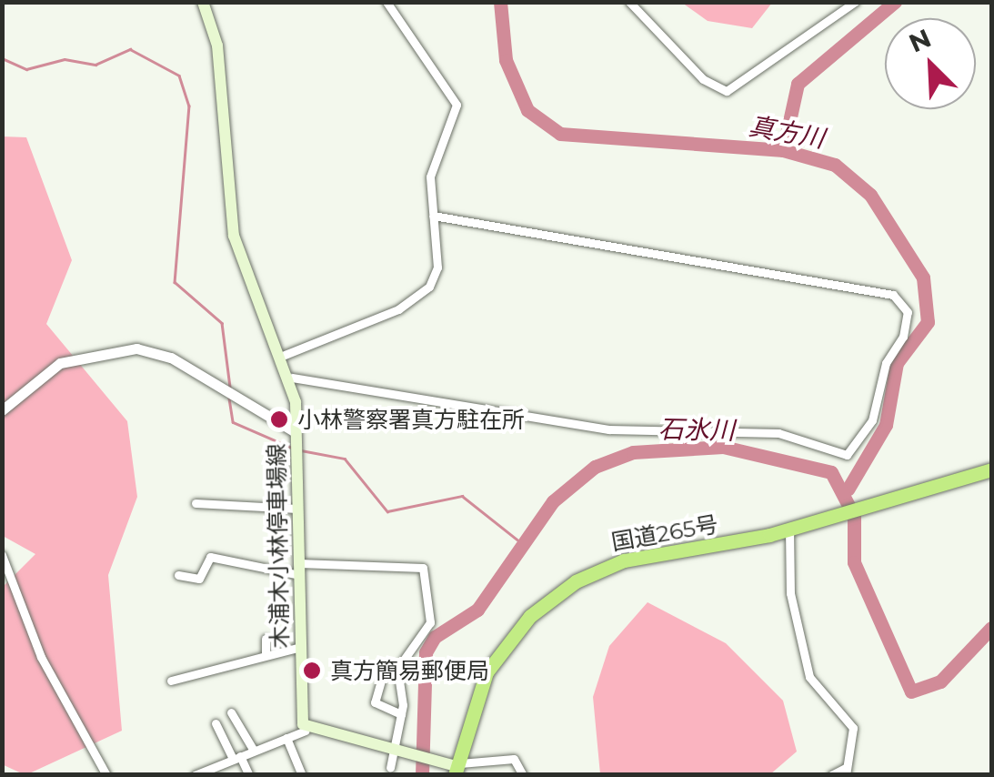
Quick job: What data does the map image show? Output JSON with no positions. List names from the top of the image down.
{
  "streets": {
    "highway": ["国道265号"],
    "main road": ["木浦木小林停車場線"]
  },
  "water": ["真方川", "石氷川"],
  "places": ["小林警察署真方駐在所", "真方簡易郵便局"],
  "north": "top left"
}
